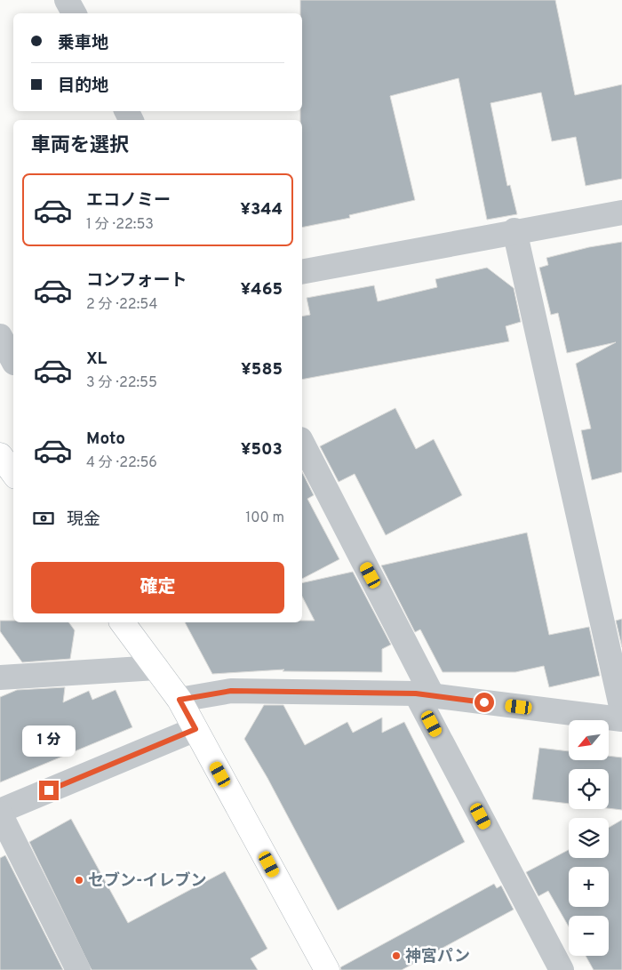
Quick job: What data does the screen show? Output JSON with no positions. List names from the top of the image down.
{
  "places": ["セブン-イレブン", "神宮パン"],
  "north": "bottom left",
  "page": {
    "banner": ["乗車地", "目的地"],
    "heading": "車両を選択",
    "list": [
      {
        "name": "エコノミー",
        "note": "1 分 · 22:53",
        "value": "¥344"
      },
      {
        "name": "コンフォート",
        "note": "2 分 · 22:54",
        "value": "¥465"
      },
      {
        "name": "XL",
        "note": "3 分 · 22:55",
        "value": "¥585"
      },
      {
        "name": "Moto",
        "note": "4 分 · 22:56",
        "value": "¥503"
      }
    ],
    "pay": ["現金", "100 m"],
    "buttons": "確定",
    "map_buttons": ["+", "−"],
    "bubble": "1 分"
  }
}
